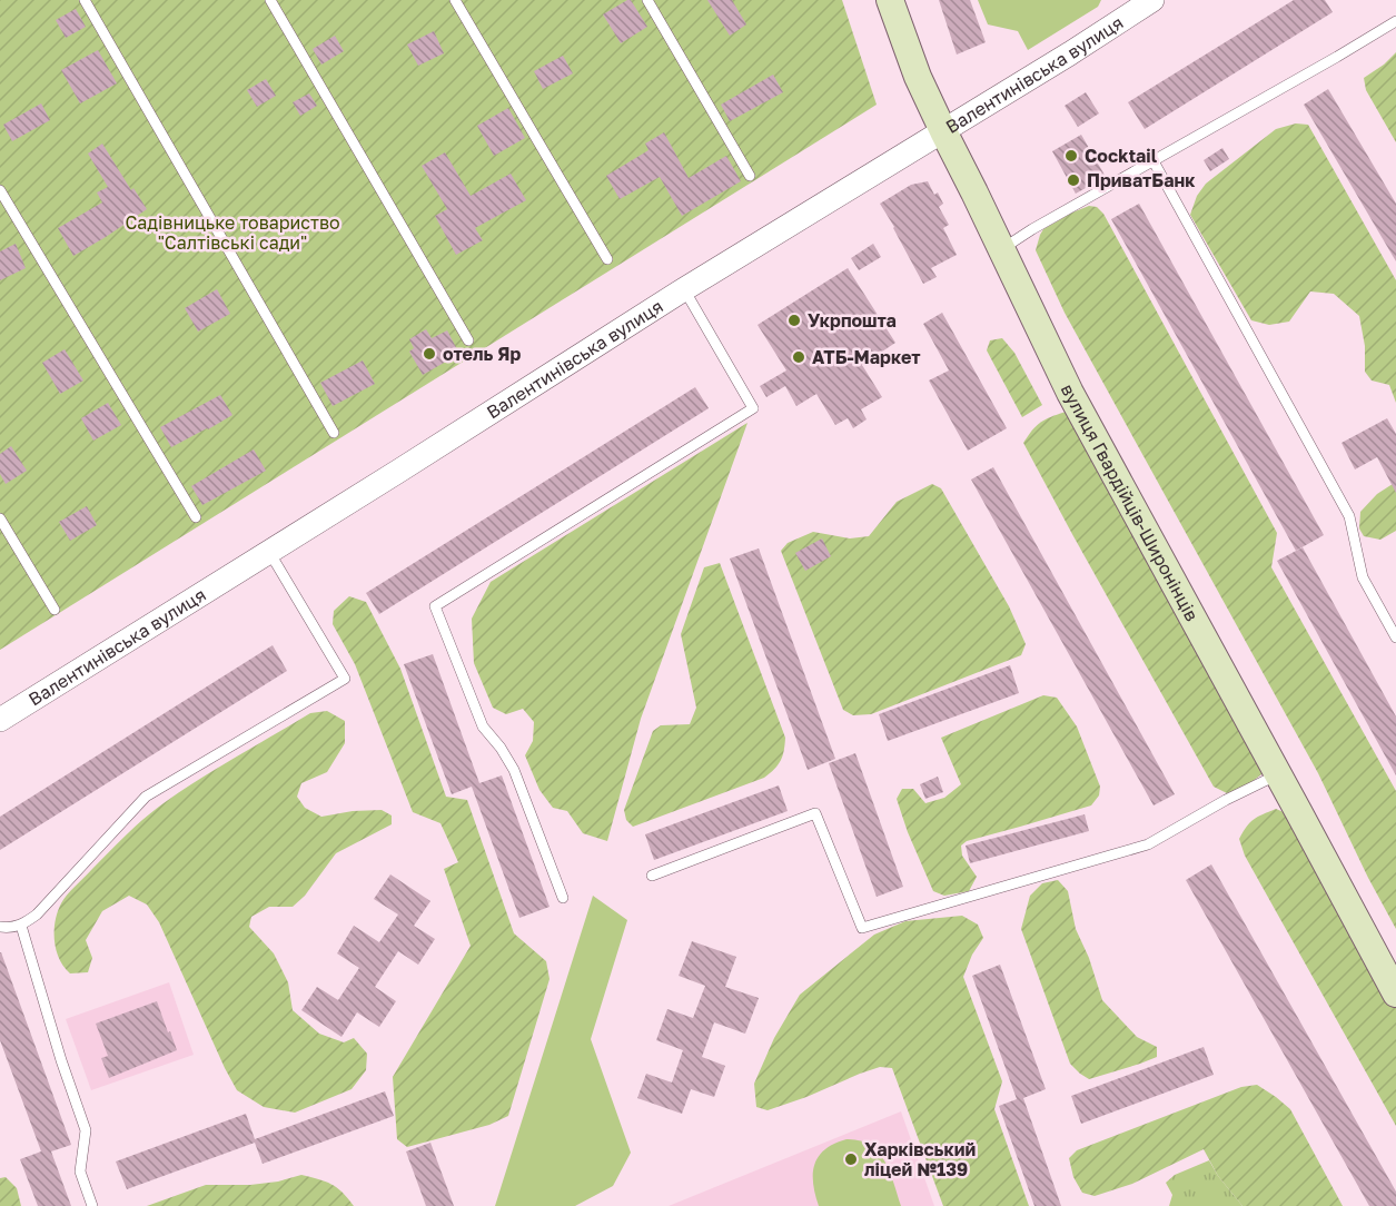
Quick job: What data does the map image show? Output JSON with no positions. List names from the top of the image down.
{
  "streets": {
    "main road": ["вулиця Гвардійців-Широнінців"],
    "street": ["Валентинівська вулиця"]
  },
  "crossings": [
    ["Валентинівська вулиця", "вулиця Гвардійців-Широнінців"]
  ],
  "parks": ["Садівницьке товариство \"Салтівські сади\""],
  "places": [
    "Cocktail",
    "ПриватБанк",
    "Укрпошта",
    "отель Яр",
    "АТБ-Маркет",
    "Харківський ліцей №139"
  ]
}
